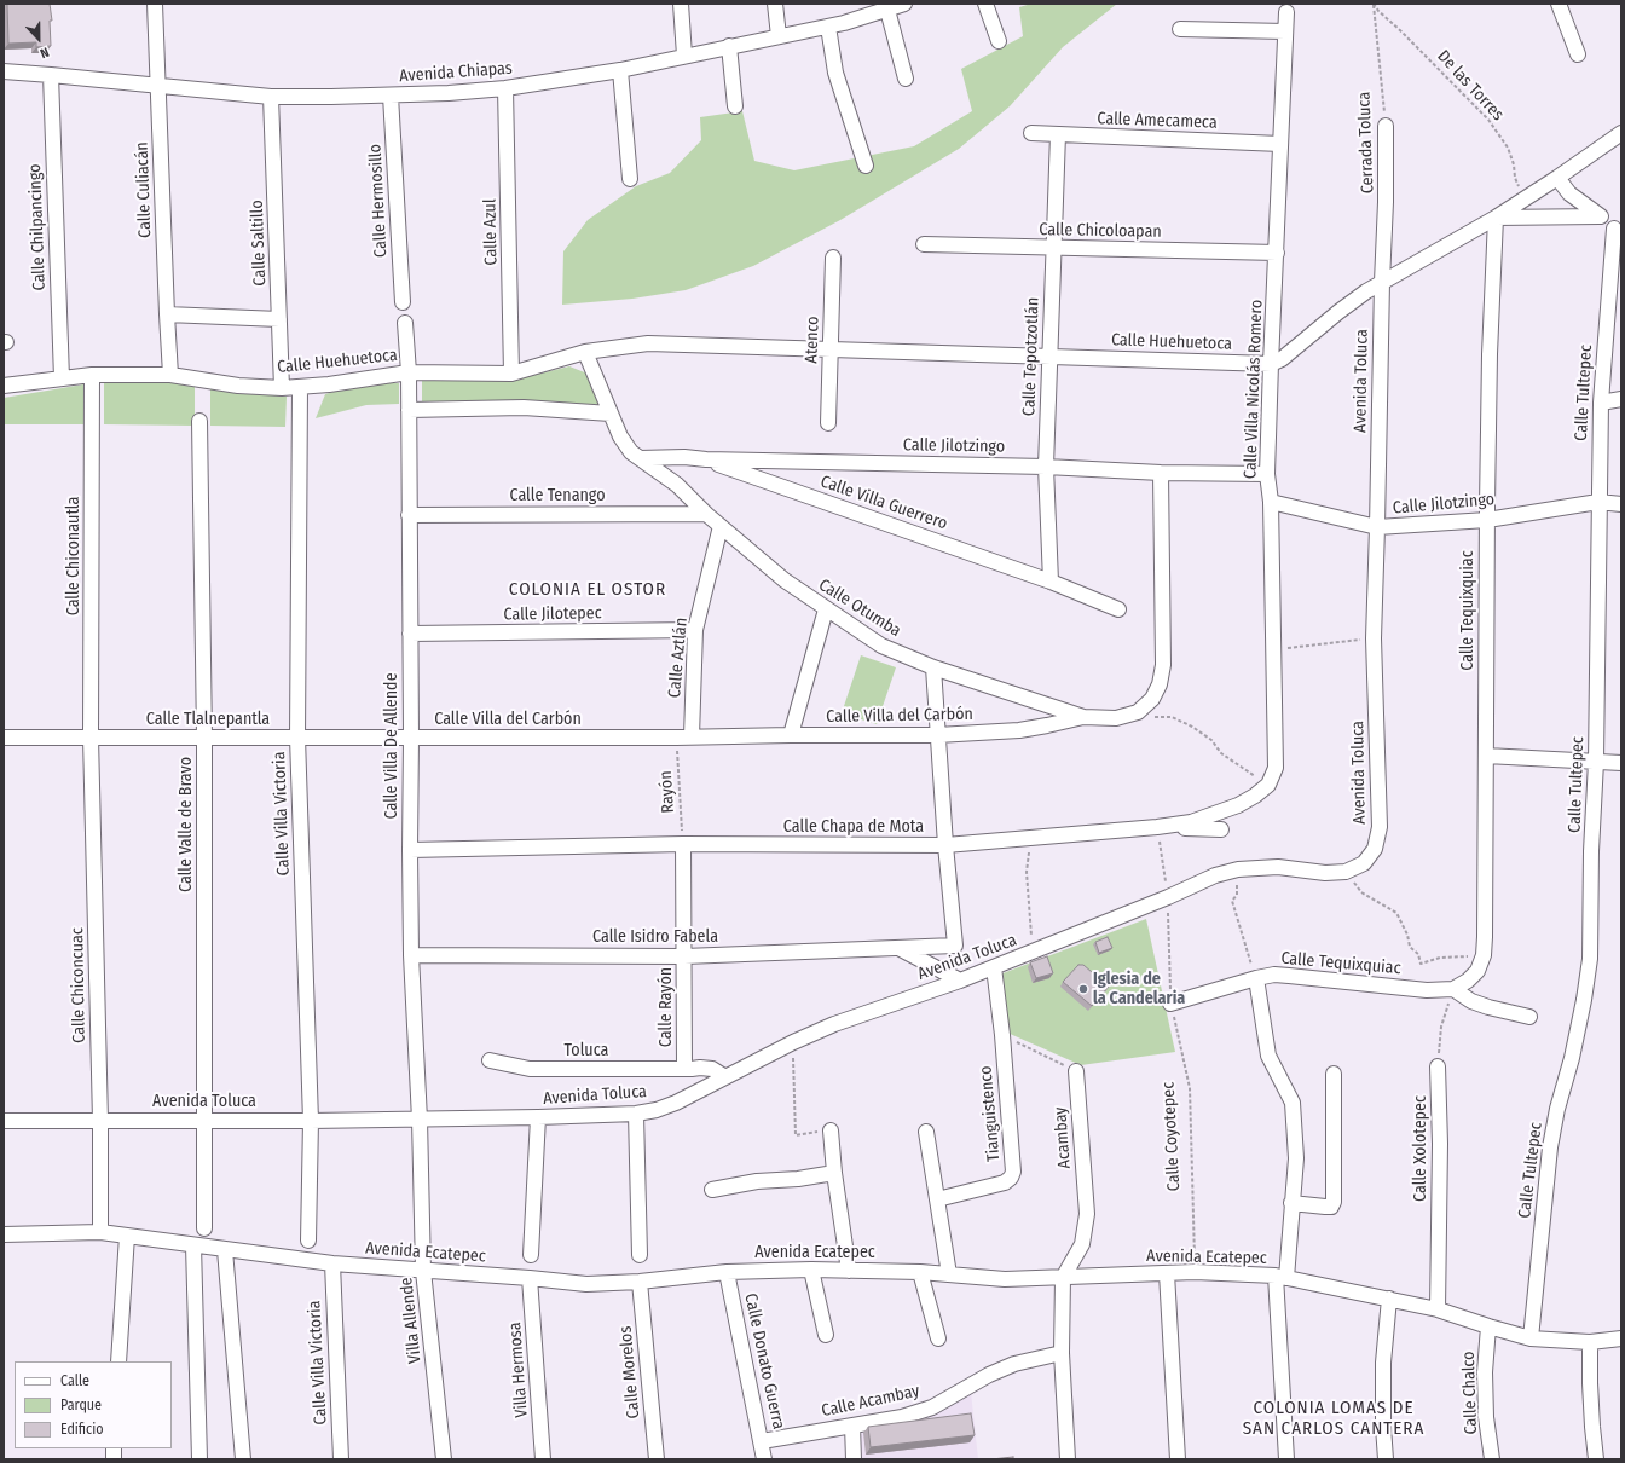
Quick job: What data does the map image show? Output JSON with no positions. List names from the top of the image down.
{
  "streets": {
    "street": [
      "Avenida Chiapas",
      "Calle Amecameca",
      "Cerrada Toluca",
      "Calle Culiacán",
      "Calle Hermosillo",
      "Calle Chilpancingo",
      "Calle Chicoloapan",
      "Calle Azul",
      "Calle Saltillo",
      "Atenco",
      "Calle Huehuetoca",
      "Calle Tepotzotlán",
      "Avenida Toluca",
      "Calle Villa Nicolás Romero",
      "Calle Tultepec",
      "Calle Jilotzingo",
      "Calle Tenango",
      "Calle Villa Guerrero",
      "Calle Chiconautla",
      "Calle Otumba",
      "Calle Tequixquiac",
      "Calle Jilotepec",
      "Calle Aztlán",
      "Calle Villa del Carbón",
      "Calle Tlalnepantla",
      "Calle Villa De Allende",
      "Calle Villa Victoria",
      "Calle Valle de Bravo",
      "Calle Chapa de Mota",
      "Calle Isidro Fabela",
      "Calle Chiconcuac",
      "Calle Rayón",
      "Toluca",
      "Tianguistenco",
      "Acambay",
      "Calle Xolotepec",
      "Avenida Ecatepec",
      "Villa Allende",
      "Calle Donato Guerra",
      "Villa Hermosa",
      "Calle Morelos",
      "Calle Chalco",
      "Calle Acambay"
    ],
    "path": ["De las Torres", "Rayón", "Calle Coyotepec"]
  },
  "crossings": [
    ["Avenida Chiapas", "Calle Culiacán"],
    ["Avenida Chiapas", "Calle Hermosillo"],
    ["Avenida Chiapas", "Calle Chilpancingo"],
    ["Avenida Chiapas", "Calle Azul"],
    ["Avenida Chiapas", "Calle Saltillo"],
    ["De las Torres", "Cerrada Toluca"],
    ["Calle Amecameca", "Calle Tepotzotlán"],
    ["Calle Amecameca", "Calle Villa Nicolás Romero"],
    ["Cerrada Toluca", "Avenida Toluca"],
    ["Calle Culiacán", "Calle Huehuetoca"],
    ["Calle Chilpancingo", "Calle Huehuetoca"],
    ["Calle Chicoloapan", "Calle Tepotzotlán"],
    ["Calle Chicoloapan", "Calle Villa Nicolás Romero"],
    ["Calle Azul", "Calle Huehuetoca"],
    ["Calle Saltillo", "Calle Huehuetoca"],
    ["Atenco", "Calle Huehuetoca"],
    ["Calle Huehuetoca", "Calle Tepotzotlán"],
    ["Calle Huehuetoca", "Calle Villa Nicolás Romero"],
    ["Calle Huehuetoca", "Calle Chiconautla"],
    ["Calle Huehuetoca", "Calle Otumba"],
    ["Calle Huehuetoca", "Calle Villa De Allende"],
    ["Calle Huehuetoca", "Calle Villa Victoria"],
    ["Calle Tepotzotlán", "Calle Jilotzingo"],
    ["Calle Tepotzotlán", "Calle Villa Guerrero"],
    ["Avenida Toluca", "Calle Jilotzingo"],
    ["Avenida Toluca", "Calle Villa De Allende"],
    ["Avenida Toluca", "Calle Villa Victoria"],
    ["Avenida Toluca", "Calle Valle de Bravo"],
    ["Avenida Toluca", "Calle Isidro Fabela"],
    ["Avenida Toluca", "Calle Chiconcuac"],
    ["Avenida Toluca", "Calle Rayón"],
    ["Avenida Toluca", "Tianguistenco"],
    ["Avenida Toluca", "Calle Coyotepec"],
    ["Avenida Toluca", "Villa Allende"],
    ["Calle Villa Nicolás Romero", "Calle Jilotzingo"],
    ["Calle Villa Nicolás Romero", "Calle Chapa de Mota"],
    ["Calle Tultepec", "Calle Jilotzingo"],
    ["Calle Tultepec", "Avenida Ecatepec"],
    ["Calle Jilotzingo", "Calle Villa Guerrero"],
    ["Calle Jilotzingo", "Calle Otumba"],
    ["Calle Jilotzingo", "Calle Tequixquiac"],
    ["Calle Tenango", "Calle Otumba"],
    ["Calle Tenango", "Calle Villa De Allende"],
    ["Calle Chiconautla", "Calle Tlalnepantla"],
    ["Calle Chiconautla", "Calle Chiconcuac"],
    ["Calle Otumba", "Calle Aztlán"],
    ["Calle Otumba", "Calle Villa del Carbón"],
    ["Calle Tequixquiac", "Calle Coyotepec"],
    ["Calle Jilotepec", "Calle Aztlán"],
    ["Calle Jilotepec", "Calle Villa De Allende"],
    ["Calle Aztlán", "Calle Villa del Carbón"],
    ["Calle Aztlán", "Rayón"],
    ["Calle Villa del Carbón", "Calle Tlalnepantla"],
    ["Calle Villa del Carbón", "Calle Villa De Allende"],
    ["Calle Villa del Carbón", "Rayón"],
    ["Calle Tlalnepantla", "Calle Villa De Allende"],
    ["Calle Tlalnepantla", "Calle Villa Victoria"],
    ["Calle Tlalnepantla", "Calle Valle de Bravo"],
    ["Calle Tlalnepantla", "Calle Chiconcuac"],
    ["Calle Villa De Allende", "Calle Chapa de Mota"],
    ["Calle Villa De Allende", "Calle Isidro Fabela"],
    ["Calle Villa De Allende", "Villa Allende"],
    ["Rayón", "Calle Chapa de Mota"],
    ["Rayón", "Calle Rayón"],
    ["Calle Villa Victoria", "Avenida Ecatepec"],
    ["Calle Chapa de Mota", "Calle Isidro Fabela"],
    ["Calle Chapa de Mota", "Calle Rayón"],
    ["Calle Chapa de Mota", "Calle Coyotepec"],
    ["Calle Isidro Fabela", "Calle Rayón"],
    ["Calle Chiconcuac", "Avenida Ecatepec"],
    ["Calle Rayón", "Toluca"],
    ["Calle Coyotepec", "Avenida Ecatepec"],
    ["Acambay", "Avenida Ecatepec"],
    ["Calle Xolotepec", "Avenida Ecatepec"],
    ["Avenida Ecatepec", "Villa Allende"],
    ["Avenida Ecatepec", "Calle Donato Guerra"],
    ["Avenida Ecatepec", "Villa Hermosa"],
    ["Avenida Ecatepec", "Calle Morelos"],
    ["Avenida Ecatepec", "Calle Chalco"],
    ["Calle Donato Guerra", "Calle Acambay"]
  ],
  "districts": ["COLONIA EL OSTOR", "COLONIA LOMAS DE SAN CARLOS CANTERA"],
  "places": ["Iglesia de la Candelaria"],
  "legend": ["Calle", "Parque", "Edificio"],
  "north": "bottom"
}
